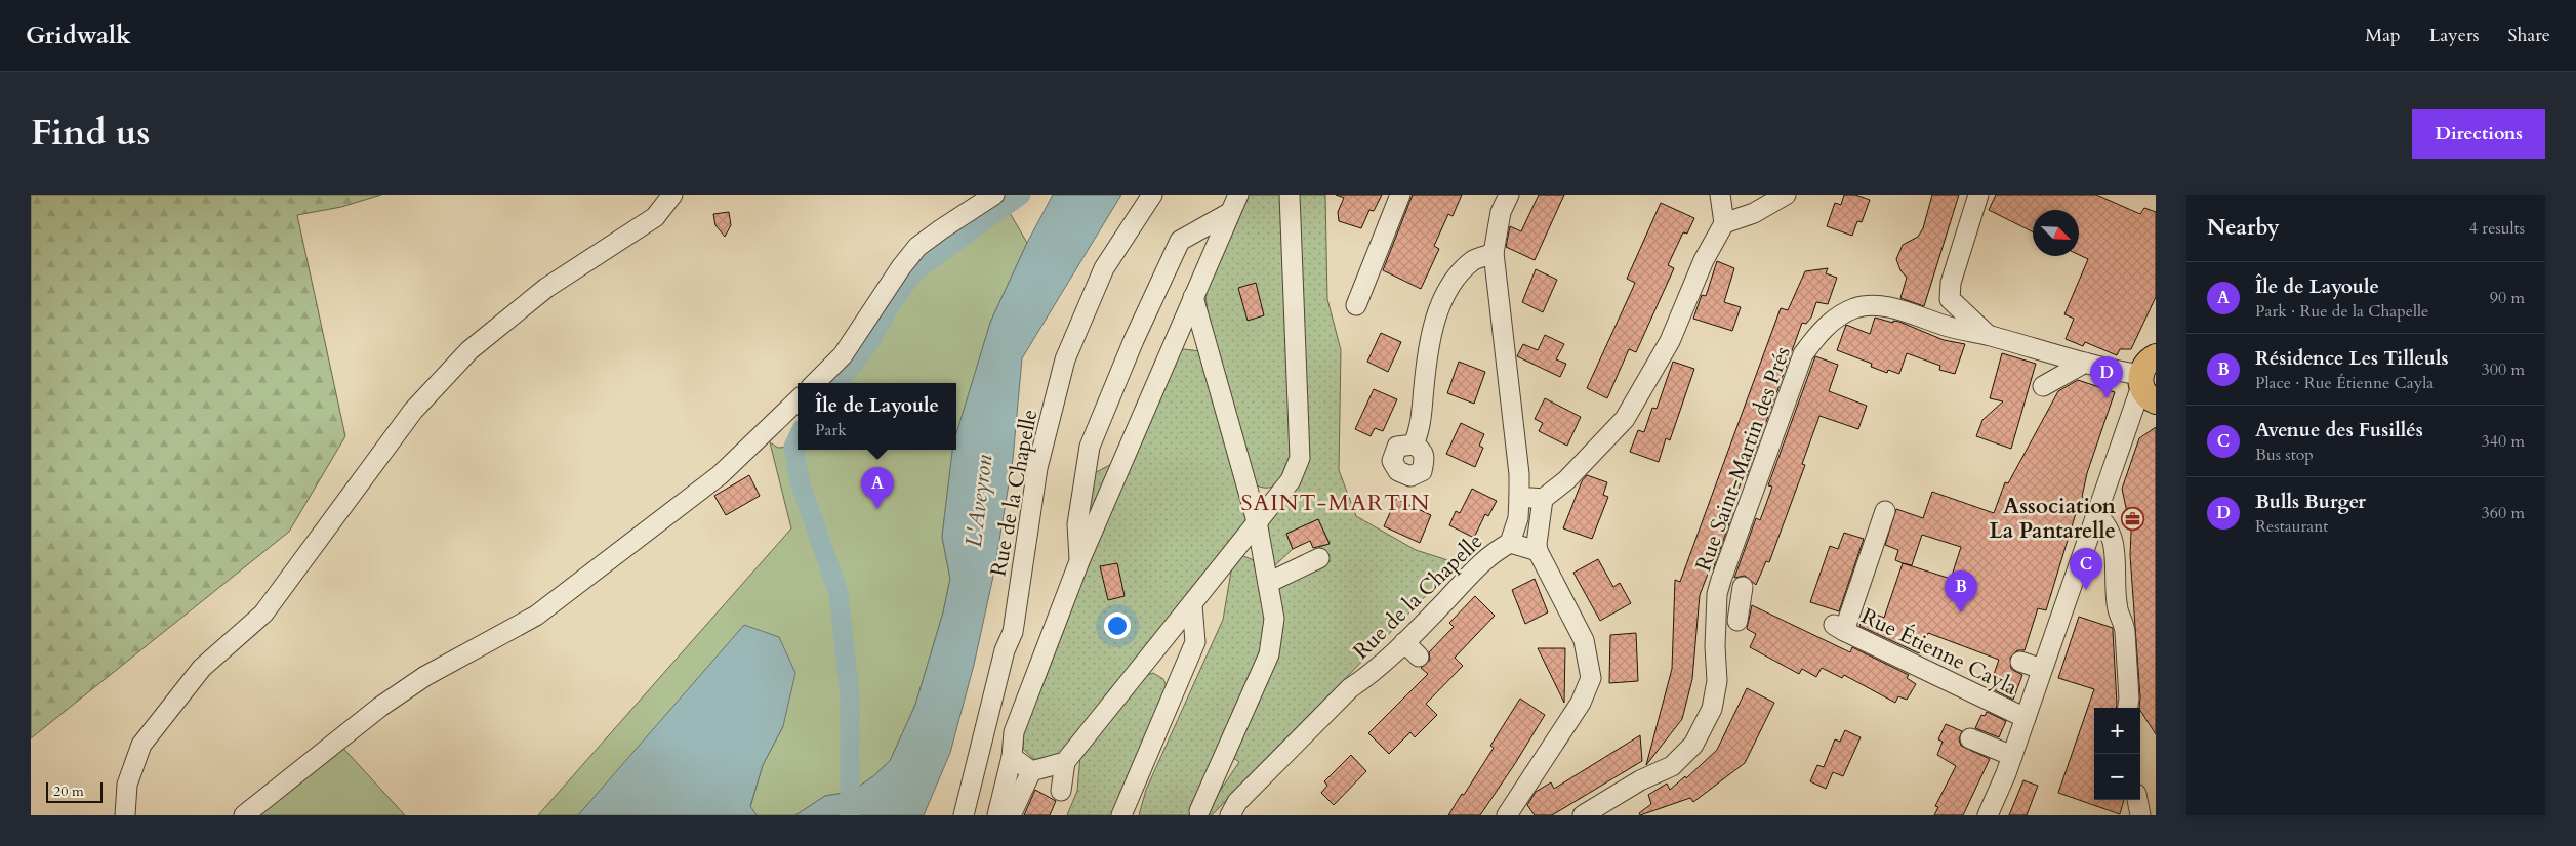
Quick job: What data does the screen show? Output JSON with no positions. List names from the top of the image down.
{
  "streets": {
    "street": ["Rue Saint-Martin des Prés", "Rue de la Chapelle", "Rue Étienne Cayla"]
  },
  "districts": ["SAINT-MARTIN"],
  "water": ["L'Aveyron"],
  "places": {
    "office": ["Association La Pantarelle"]
  },
  "scale_bar": "20 m",
  "north": "bottom right",
  "page": {
    "header": "Gridwalk",
    "nav": ["Map", "Layers", "Share"],
    "title": "Find us",
    "buttons": "Directions",
    "heading": ["Nearby", "4 results"],
    "list": [
      {
        "mark": "A",
        "name": "Île de Layoule",
        "note": "Park · Rue de la Chapelle",
        "value": "90 m"
      },
      {
        "mark": "B",
        "name": "Résidence Les Tilleuls",
        "note": "Place · Rue Étienne Cayla",
        "value": "300 m"
      },
      {
        "mark": "C",
        "name": "Avenue des Fusillés",
        "note": "Bus stop",
        "value": "340 m"
      },
      {
        "mark": "D",
        "name": "Bulls Burger",
        "note": "Restaurant",
        "value": "360 m"
      }
    ],
    "pins": [
      "D",
      "A",
      "C",
      "B"
    ],
    "popup": ["Île de Layoule", "Park"],
    "map_buttons": ["+", "−"],
    "scale": "20 m"
  }
}
